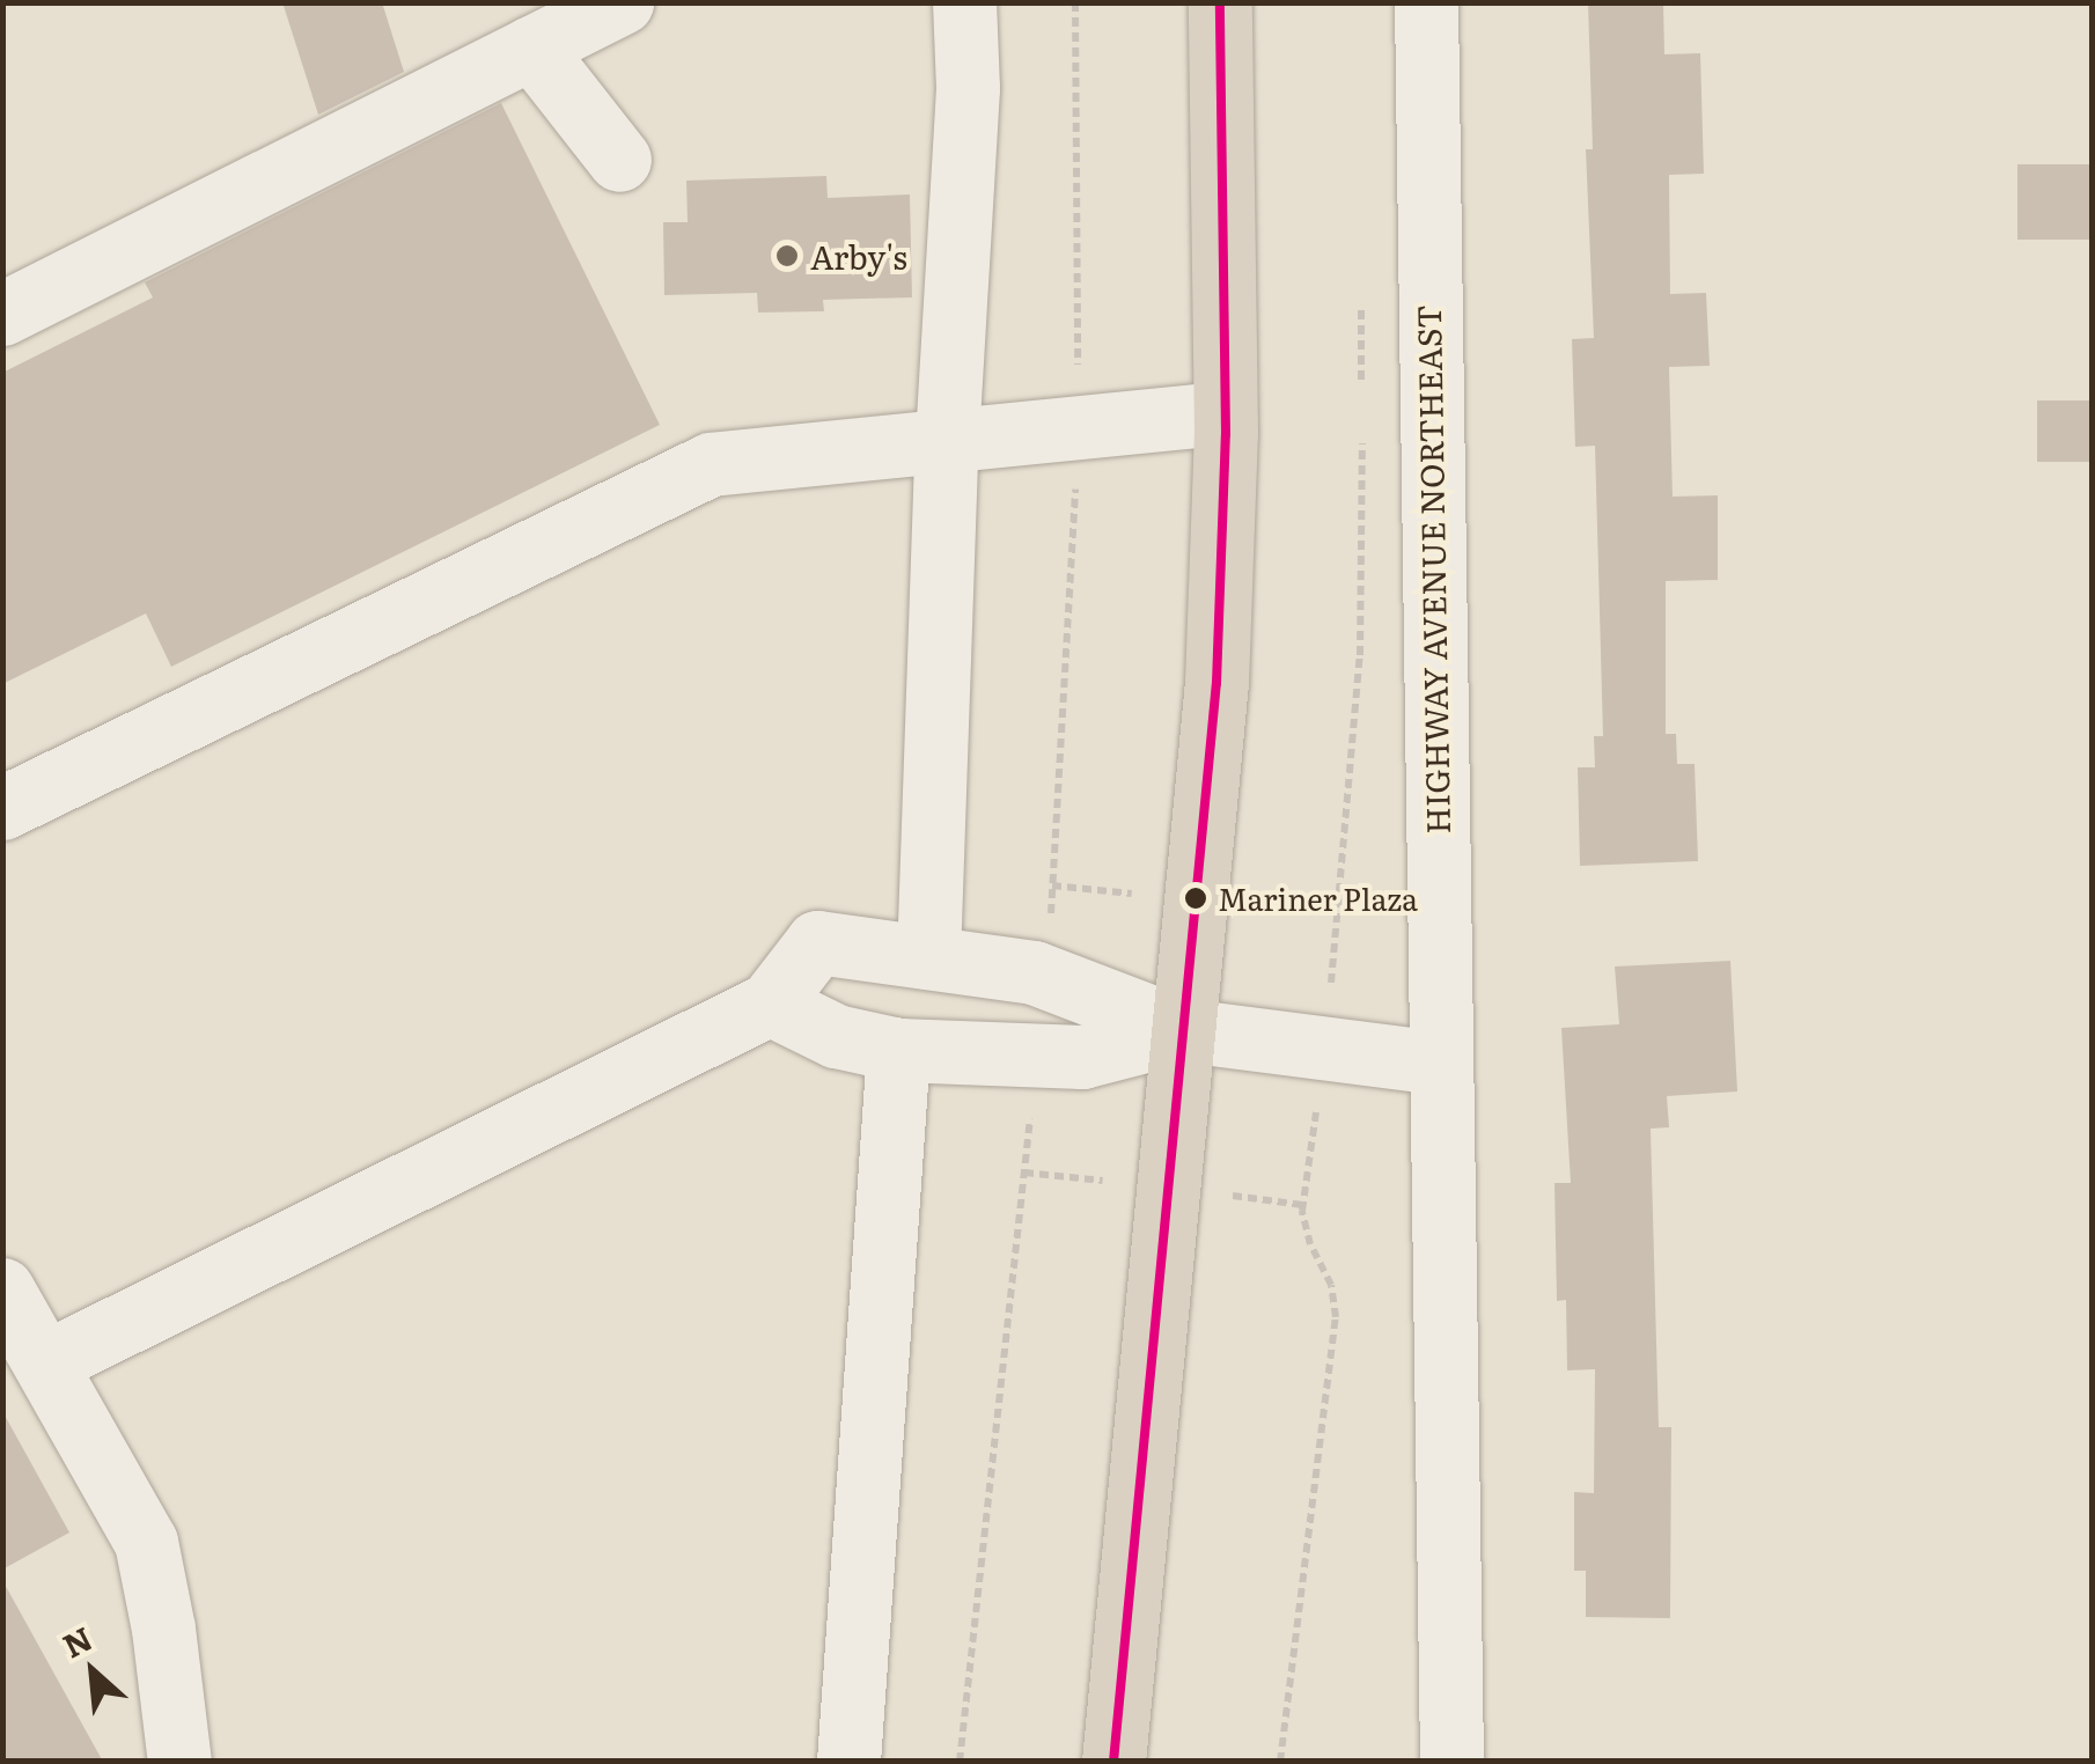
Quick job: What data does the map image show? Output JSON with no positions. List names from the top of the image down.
{
  "streets": {
    "street": ["HIGHWAY AVENUE NORTHEAST"]
  },
  "places": ["Arby's", "Mariner Plaza"],
  "north": "top left"
}
